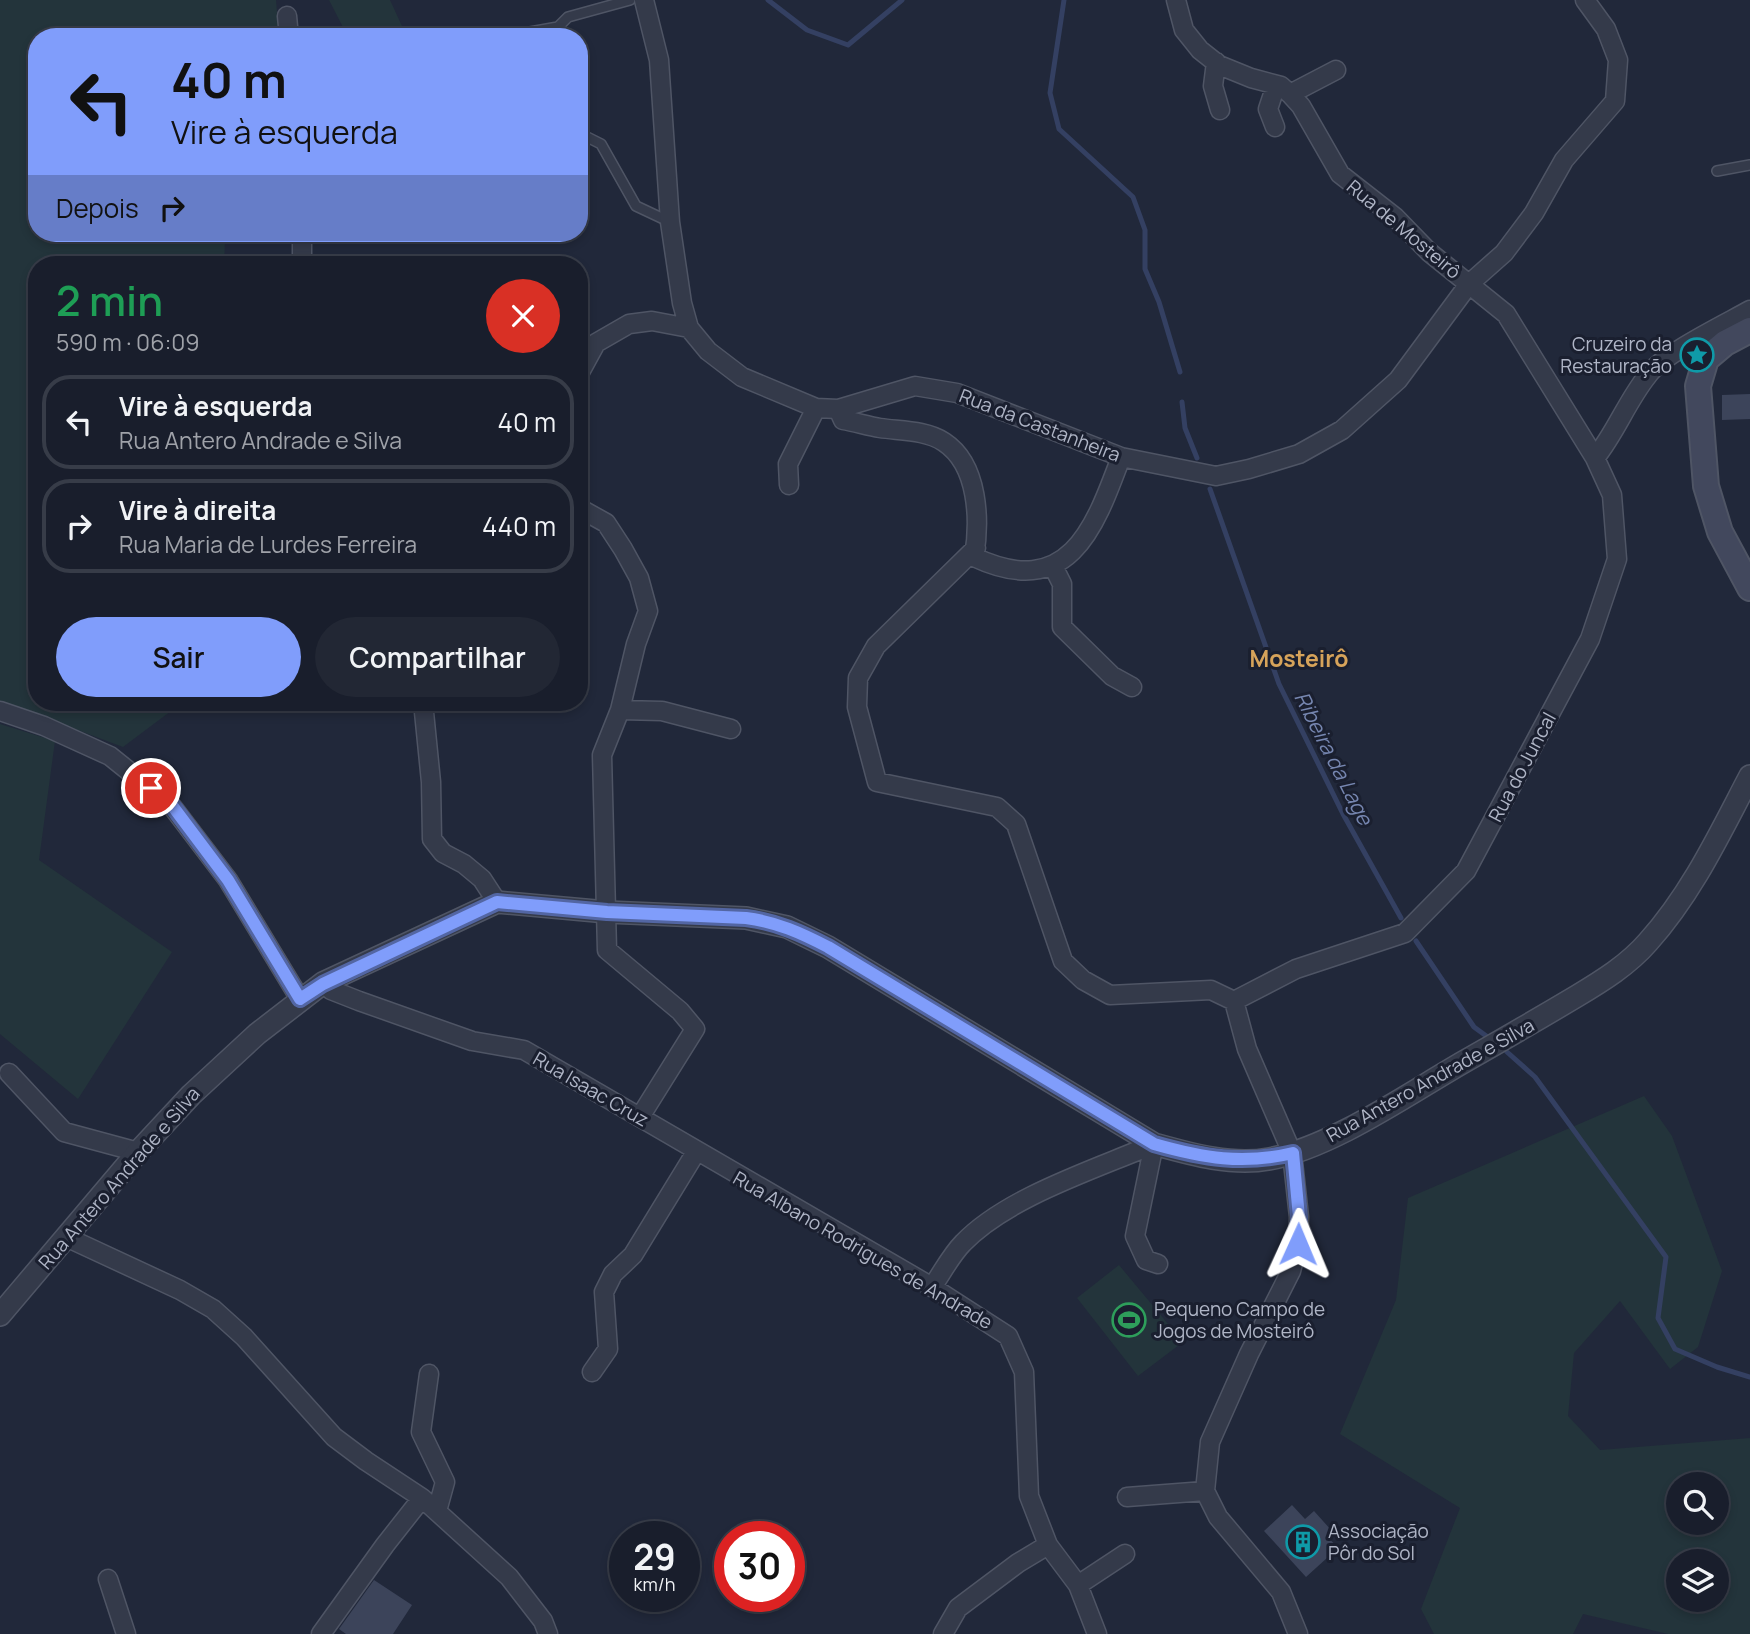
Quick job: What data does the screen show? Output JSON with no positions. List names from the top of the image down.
{
  "streets": {
    "street": [
      "Rua de Mosteirô",
      "Rua da Castanheira",
      "Rua do Juncal",
      "Rua Antero Andrade e Silva",
      "Rua Isaac Cruz",
      "Rua Albano Rodrigues de Andrade"
    ]
  },
  "crossings": [
    ["Rua de Mosteirô", "Rua da Castanheira"],
    ["Rua de Mosteirô", "Rua do Juncal"],
    ["Rua da Castanheira", "Rua do Juncal"],
    ["Rua Antero Andrade e Silva", "Rua Isaac Cruz"],
    ["Rua Isaac Cruz", "Rua Albano Rodrigues de Andrade"]
  ],
  "districts": ["Mosteirô"],
  "water": ["Ribeira da Lage"],
  "places": {
    "place": ["Cruzeiro da Restauração"],
    "sports": ["Pequeno Campo de Jogos de Mosteirô"],
    "building": ["Associação Pôr do Sol"]
  },
  "page": {
    "turn": ["40 m", "Vire à esquerda"],
    "then": "Depois",
    "heading": ["2 min", "590 m · 06:09"],
    "list": [
      {
        "name": "Vire à esquerda",
        "note": "Rua Antero Andrade e Silva",
        "value": "40 m"
      },
      {
        "name": "Vire à direita",
        "note": "Rua Maria de Lurdes Ferreira",
        "value": "440 m"
      }
    ],
    "buttons": ["Sair", "Compartilhar"],
    "speed": "29 km/h",
    "limit": "30"
  }
}
